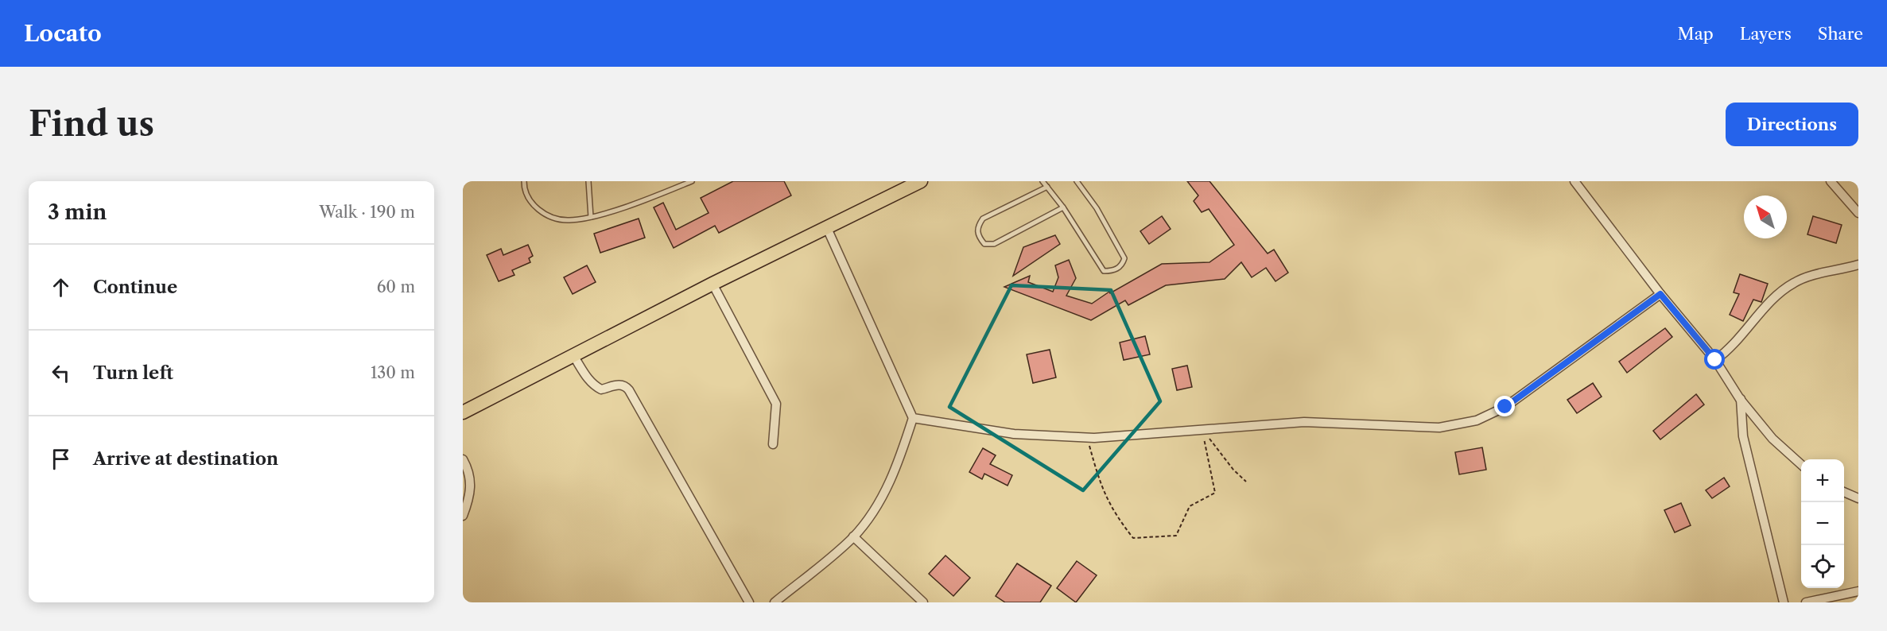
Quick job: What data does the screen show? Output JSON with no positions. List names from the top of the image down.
{
  "north": "top left",
  "page": {
    "header": "Locato",
    "nav": ["Map", "Layers", "Share"],
    "buttons": "Directions",
    "title": "Find us",
    "heading": ["3 min", "Walk · 190 m"],
    "list": [
      ["Continue", "60 m"],
      ["Turn left", "130 m"],
      "Arrive at destination"
    ],
    "map_buttons": ["+", "−"]
  }
}
